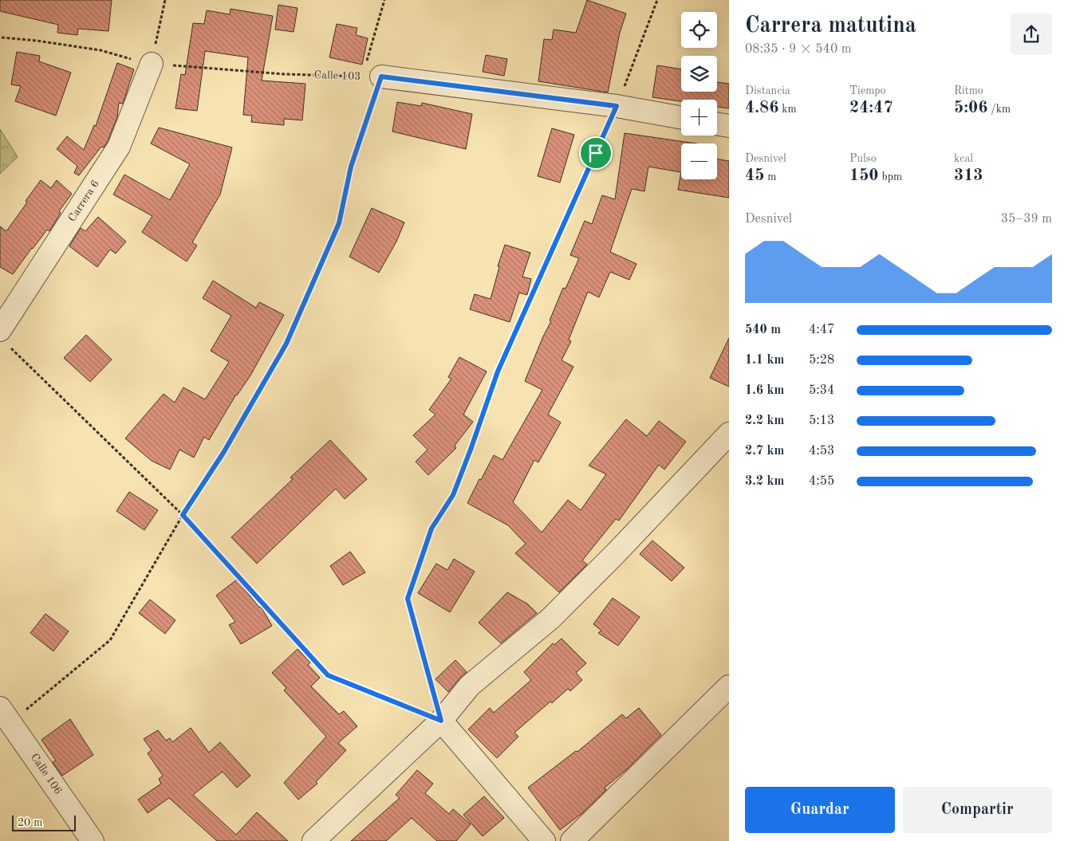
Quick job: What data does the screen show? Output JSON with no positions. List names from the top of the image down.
{
  "streets": {
    "street": ["Carrera 6", "Calle 106"],
    "path": ["Calle 103"]
  },
  "crossings": [
    ["Calle 103", "Carrera 6"]
  ],
  "scale_bar": "20 m",
  "page": {
    "heading": ["Carrera matutina", "08:35 · 9 × 540 m"],
    "map_buttons": ["+", "−"],
    "stats": [
      ["Distancia", "4.86 km"],
      ["Tiempo", "24:47"],
      ["Ritmo", "5:06 /km"],
      ["Desnivel", "45 m"],
      ["Pulso", "150 bpm"],
      ["kcal", "313"]
    ],
    "chart": ["Desnivel", "35–39 m"],
    "list": [
      {
        "name": "540 m",
        "note": "4:47"
      },
      {
        "name": "1.1 km",
        "note": "5:28"
      },
      {
        "name": "1.6 km",
        "note": "5:34"
      },
      {
        "name": "2.2 km",
        "note": "5:13"
      },
      {
        "name": "2.7 km",
        "note": "4:53"
      },
      {
        "name": "3.2 km",
        "note": "4:55"
      }
    ],
    "buttons": ["Guardar", "Compartir"],
    "scale": "20 m"
  }
}
